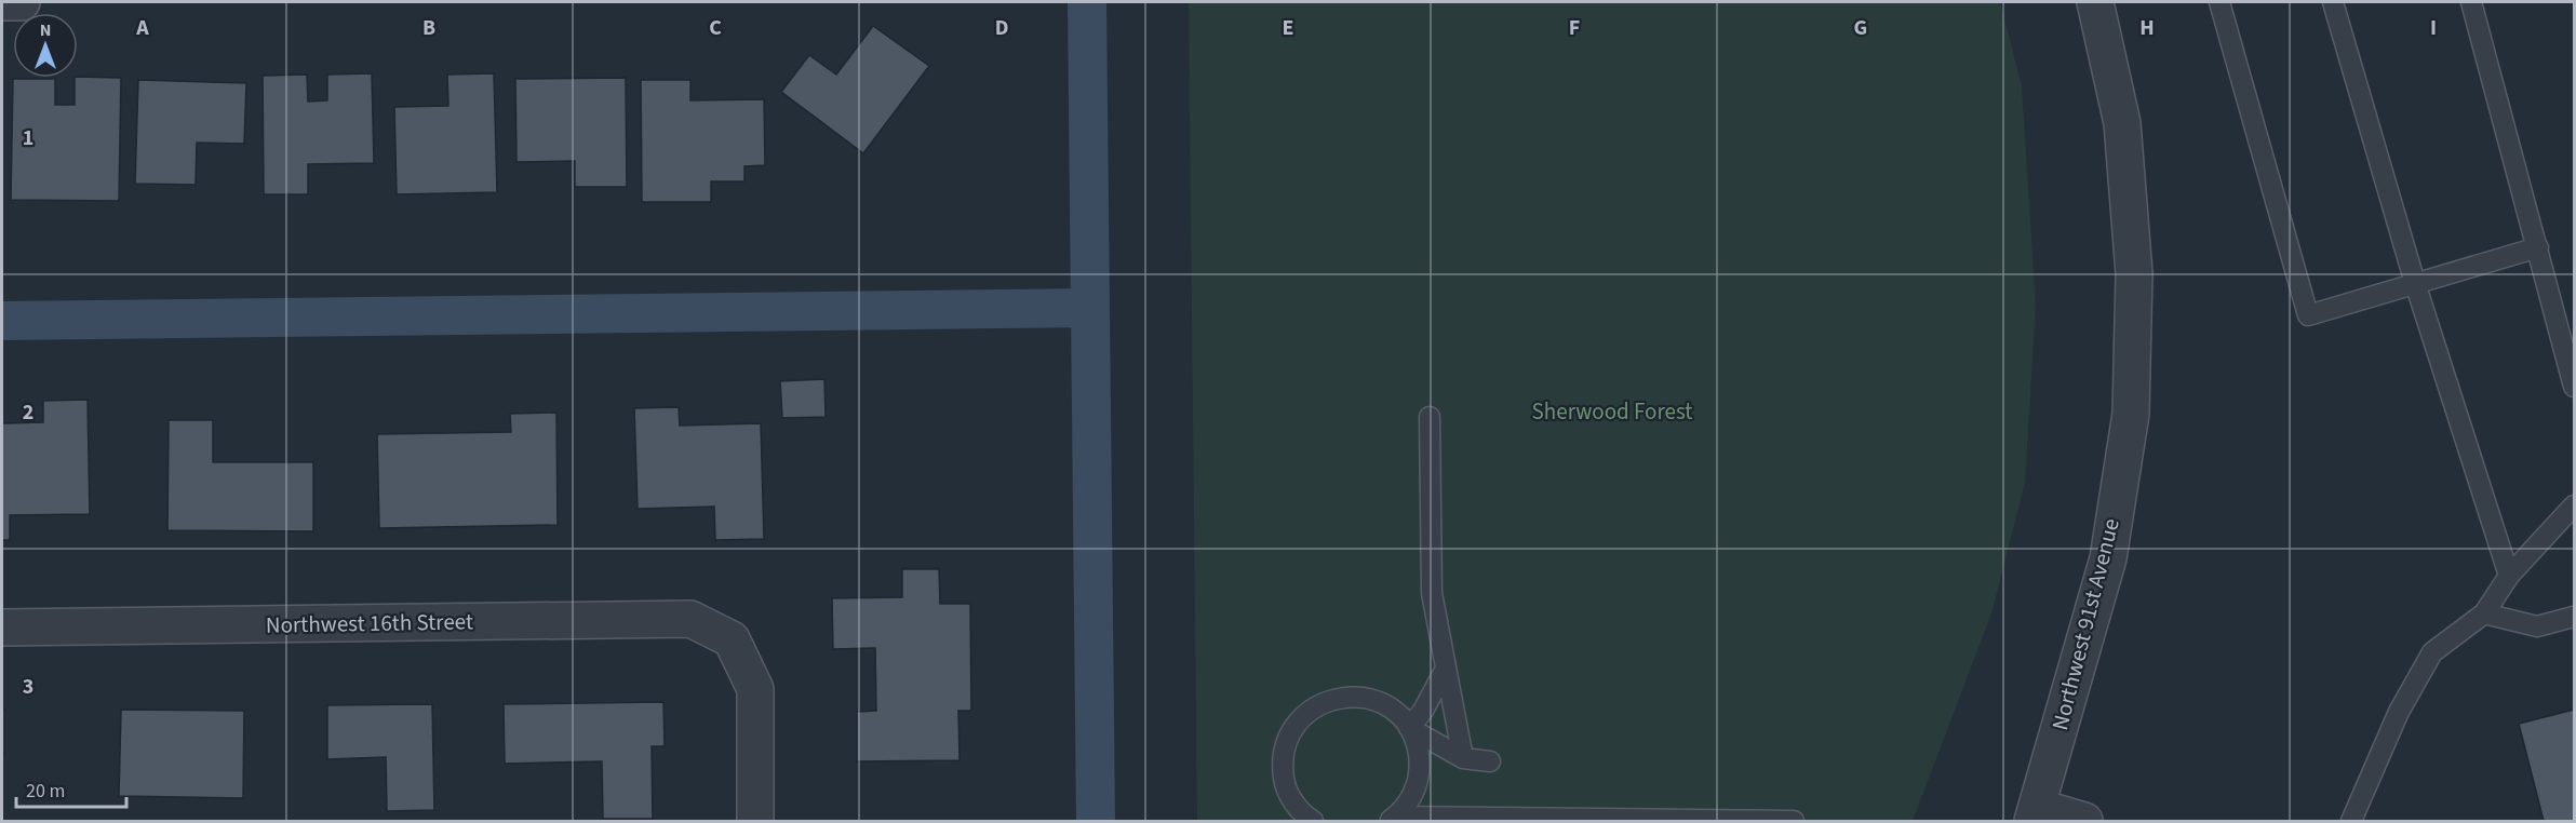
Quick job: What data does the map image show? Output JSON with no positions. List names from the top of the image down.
{
  "streets": {
    "street": ["Northwest 16th Street", "Northwest 91st Avenue"]
  },
  "parks": ["Sherwood Forest"],
  "scale_bar": "20 m",
  "north": "top",
  "grid": {
    "columns": [
      "A",
      "B",
      "C",
      "D",
      "E",
      "F",
      "G",
      "H",
      "I"
    ],
    "rows": ["1", "2", "3"]
  }
}
